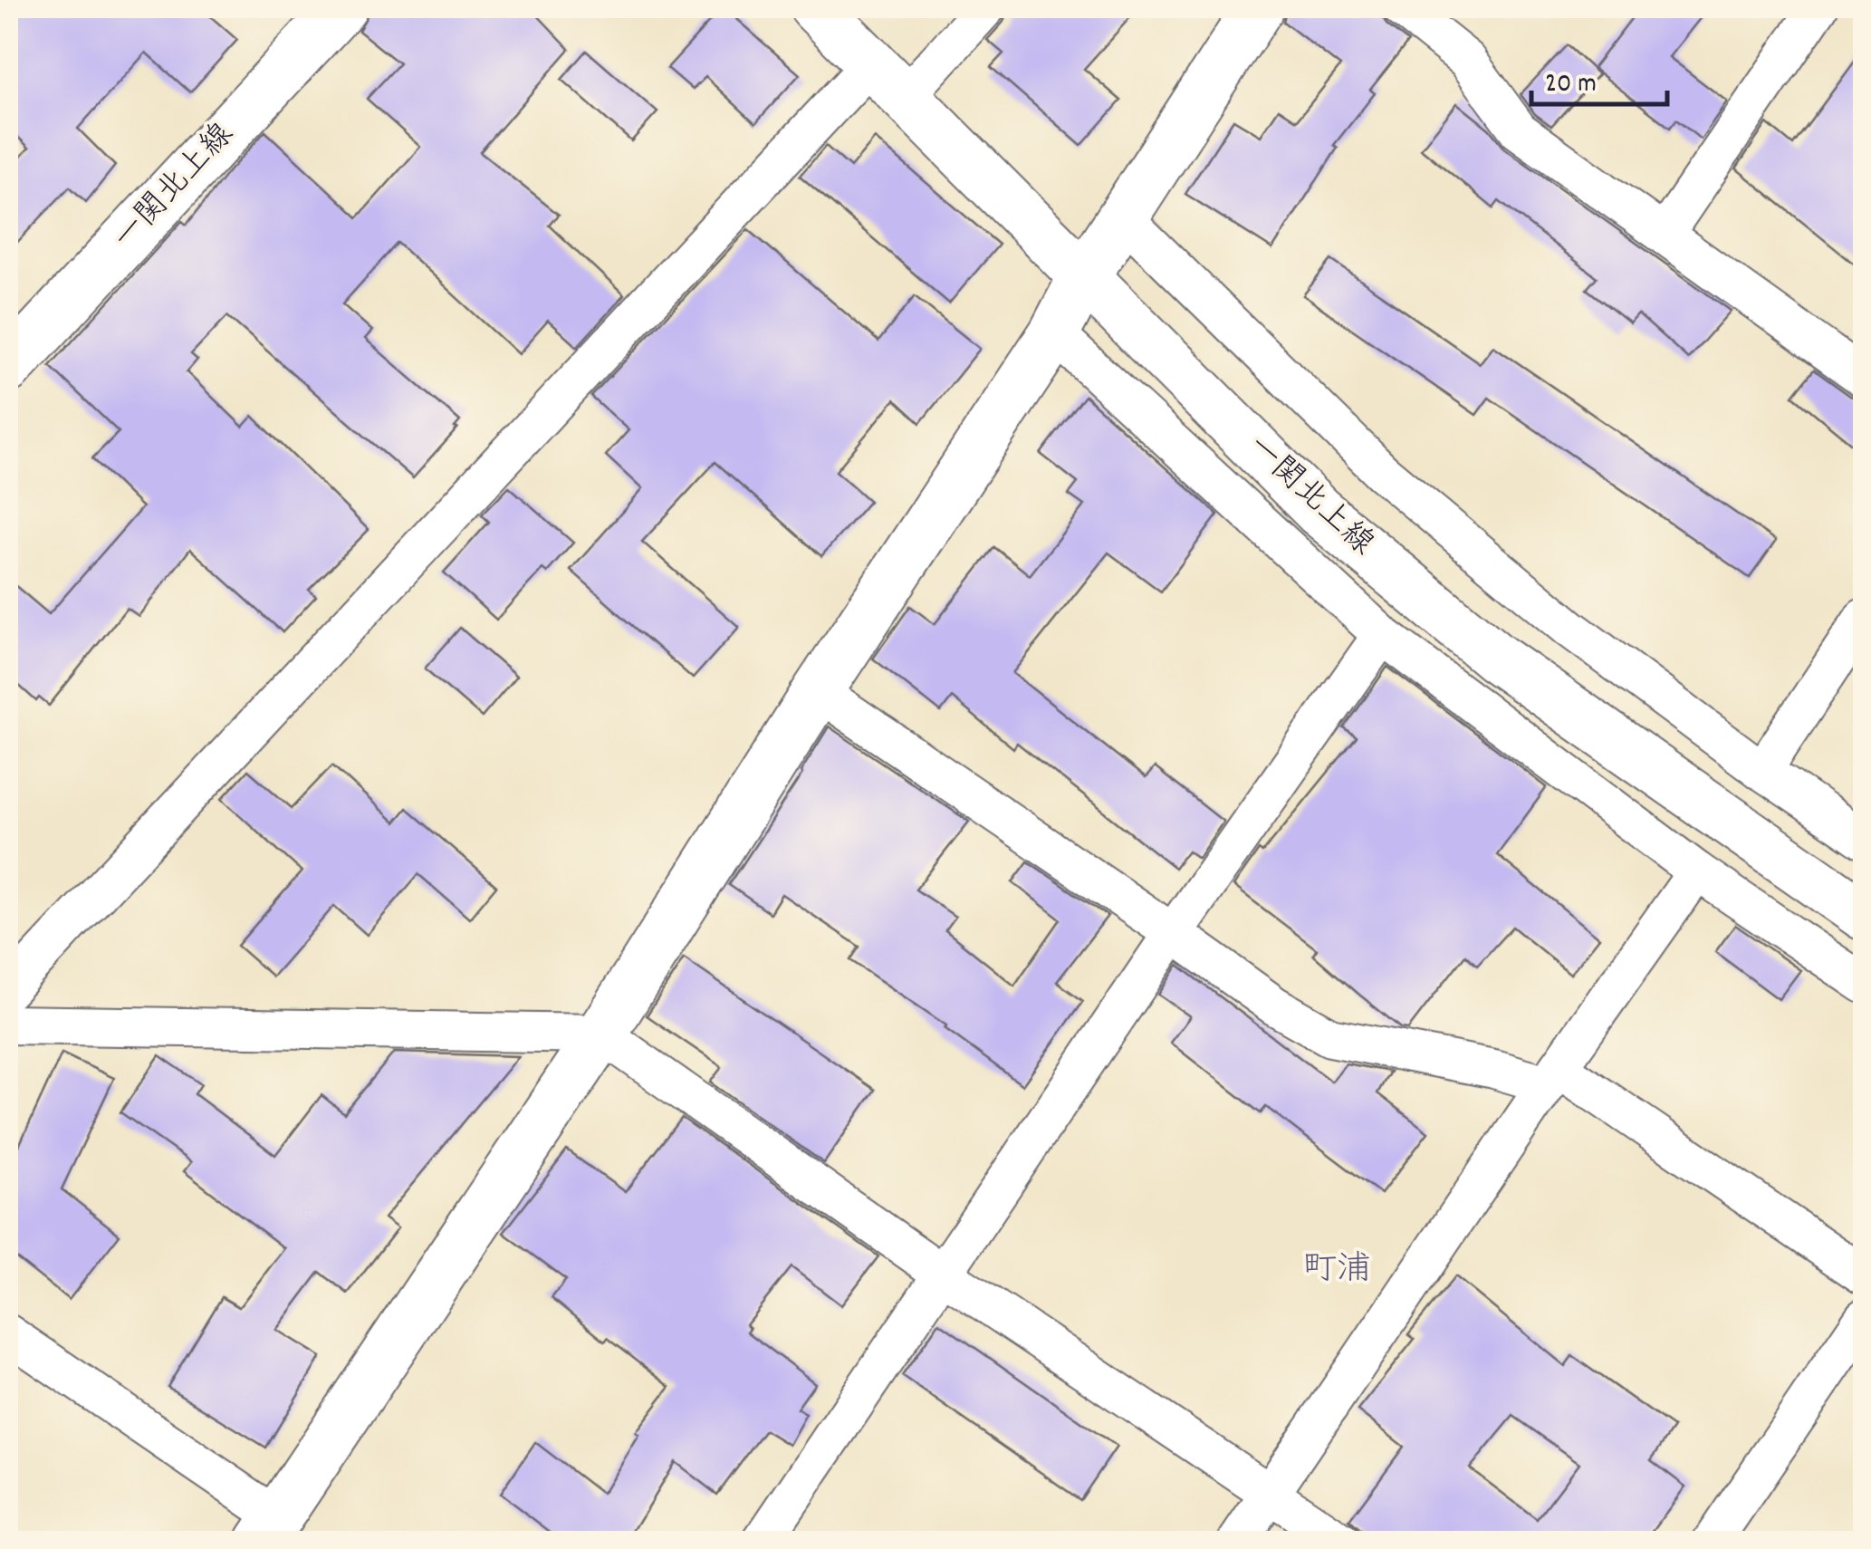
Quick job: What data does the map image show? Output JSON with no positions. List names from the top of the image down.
{
  "streets": {
    "main road": ["一関北上線"]
  },
  "districts": ["町浦"],
  "scale_bar": "20 m"
}
